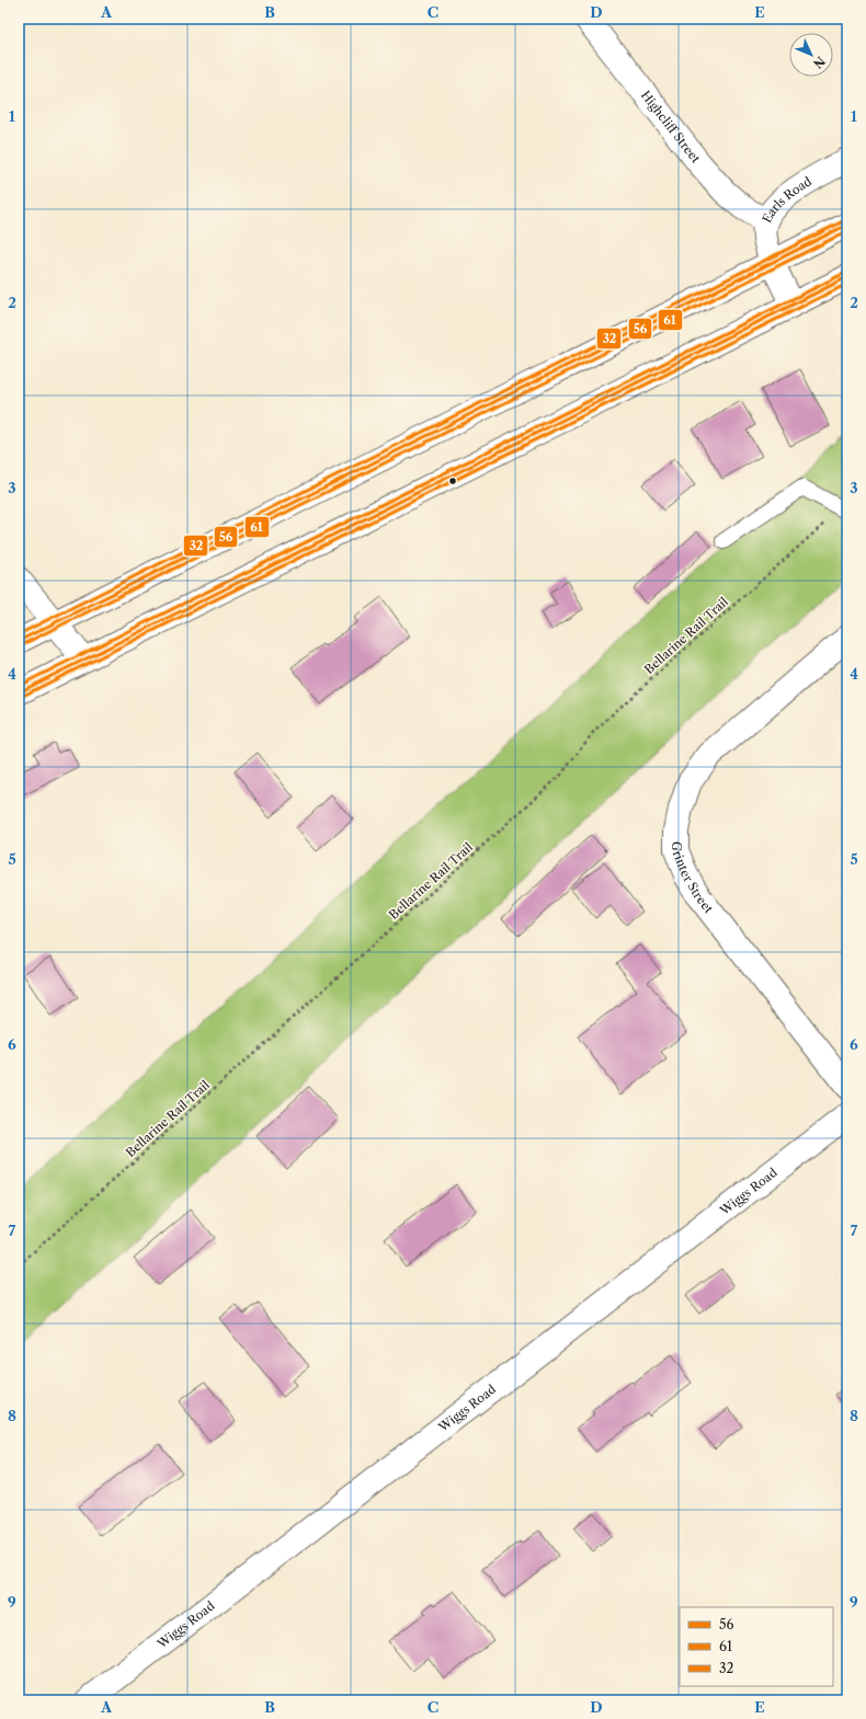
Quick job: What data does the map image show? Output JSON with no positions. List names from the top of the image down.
{
  "streets": {
    "main road": [
      "Highcliff Street",
      "Earls Road",
      "Grinter Street",
      "Wiggs Road"
    ],
    "path": ["Bellarine Rail Trail"]
  },
  "crossings": [
    ["Highcliff Street", "Earls Road"]
  ],
  "lines": ["transit line 32", "transit line 56", "transit line 61"],
  "legend": ["56", "61", "32"],
  "north": "bottom right",
  "grid": {
    "columns": [
      "A",
      "B",
      "C",
      "D",
      "E"
    ],
    "rows": [
      "1",
      "2",
      "3",
      "4",
      "5",
      "6",
      "7",
      "8",
      "9"
    ]
  }
}
